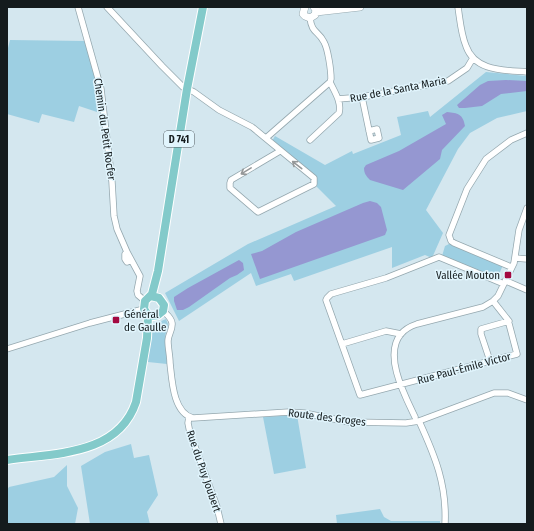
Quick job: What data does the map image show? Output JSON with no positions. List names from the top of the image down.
{
  "streets": {
    "main road": ["D 741"],
    "street": [
      "Rue de la Santa Maria",
      "Chemin du Petit Rocfer",
      "Rue Paul-Émile Victor",
      "Route des Groges",
      "Rue du Puy Joubert"
    ]
  },
  "crossings": [
    ["Chemin du Petit Rocfer", "D 741"],
    ["Route des Groges", "Rue du Puy Joubert"]
  ],
  "places": {
    "transit": ["Vallée Mouton", "Général de Gaulle"]
  }
}
